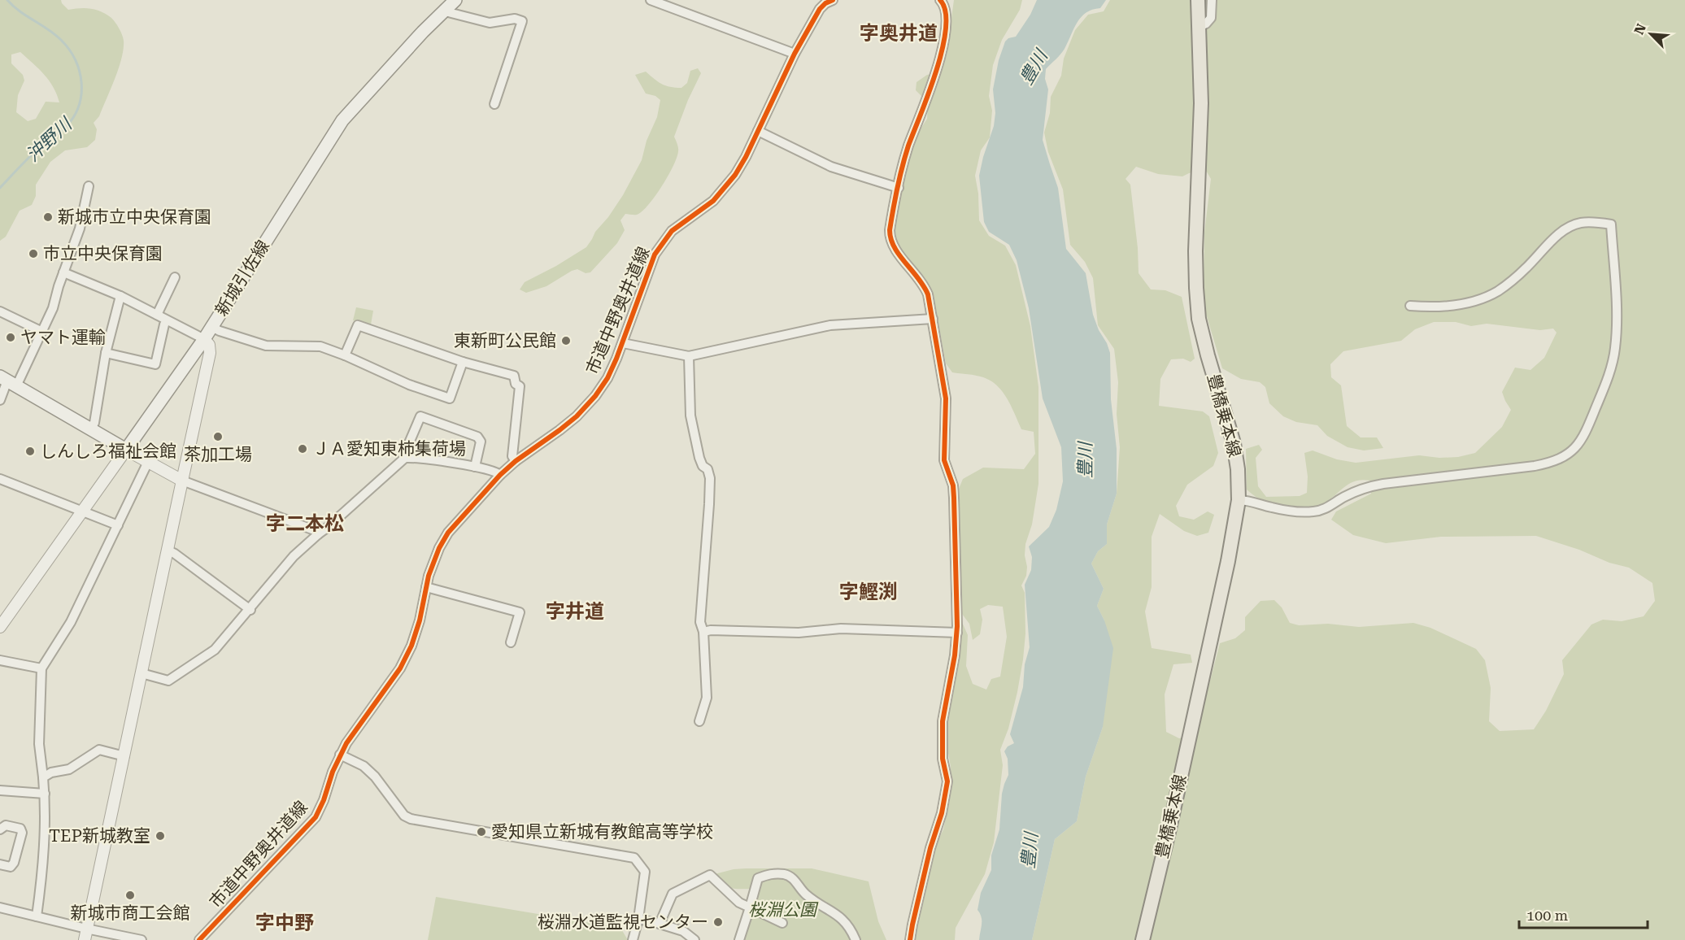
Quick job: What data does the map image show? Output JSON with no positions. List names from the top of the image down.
{
  "streets": {
    "main road": ["新城引佐線", "豊橋乗本線"],
    "street": ["市道中野奥井道線"]
  },
  "districts": [
    "字奥井道",
    "字二本松",
    "字鰹渕",
    "字井道",
    "字中野"
  ],
  "water": ["豊川", "沖野川"],
  "parks": ["桜淵公園"],
  "places": [
    "新城市立中央保育園",
    "市立中央保育園",
    "ヤマト運輸",
    "東新町公民館",
    "茶加工場",
    "ＪＡ愛知東柿集荷場",
    "しんしろ福祉会館",
    "愛知県立新城有教館高等学校",
    "TEP新城教室",
    "新城市商工会館",
    "桜淵水道監視センター"
  ],
  "scale_bar": "100 m",
  "north": "top left"
}
